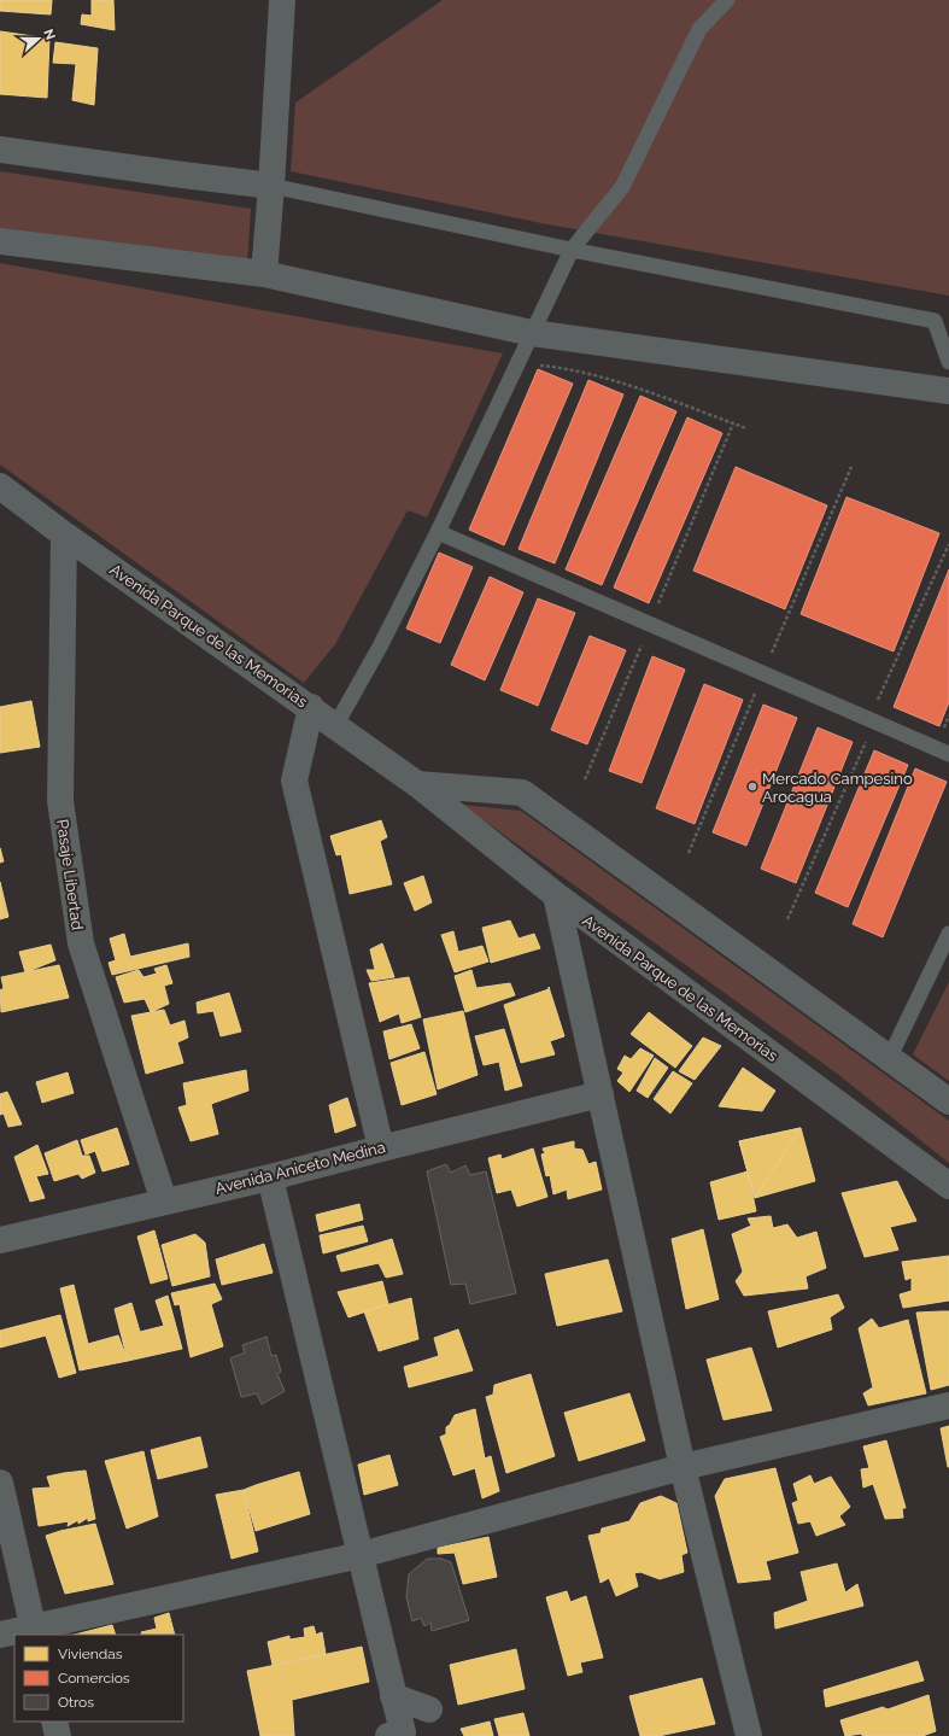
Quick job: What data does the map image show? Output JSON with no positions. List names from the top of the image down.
{
  "streets": {
    "street": ["Avenida Parque de las Memorias", "Pasaje Libertad", "Avenida Aniceto Medina"]
  },
  "crossings": [
    ["Avenida Parque de las Memorias", "Pasaje Libertad"],
    ["Pasaje Libertad", "Avenida Aniceto Medina"]
  ],
  "places": ["Mercado Campesino Arocagua"],
  "legend": ["Viviendas", "Comercios", "Otros"],
  "north": "right"
}
